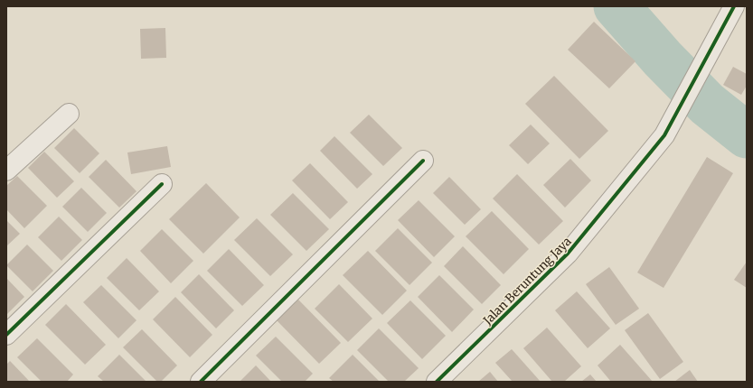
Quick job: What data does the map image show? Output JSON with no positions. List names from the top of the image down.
{
  "streets": {
    "street": ["Jalan Beruntung Jaya"]
  }
}
